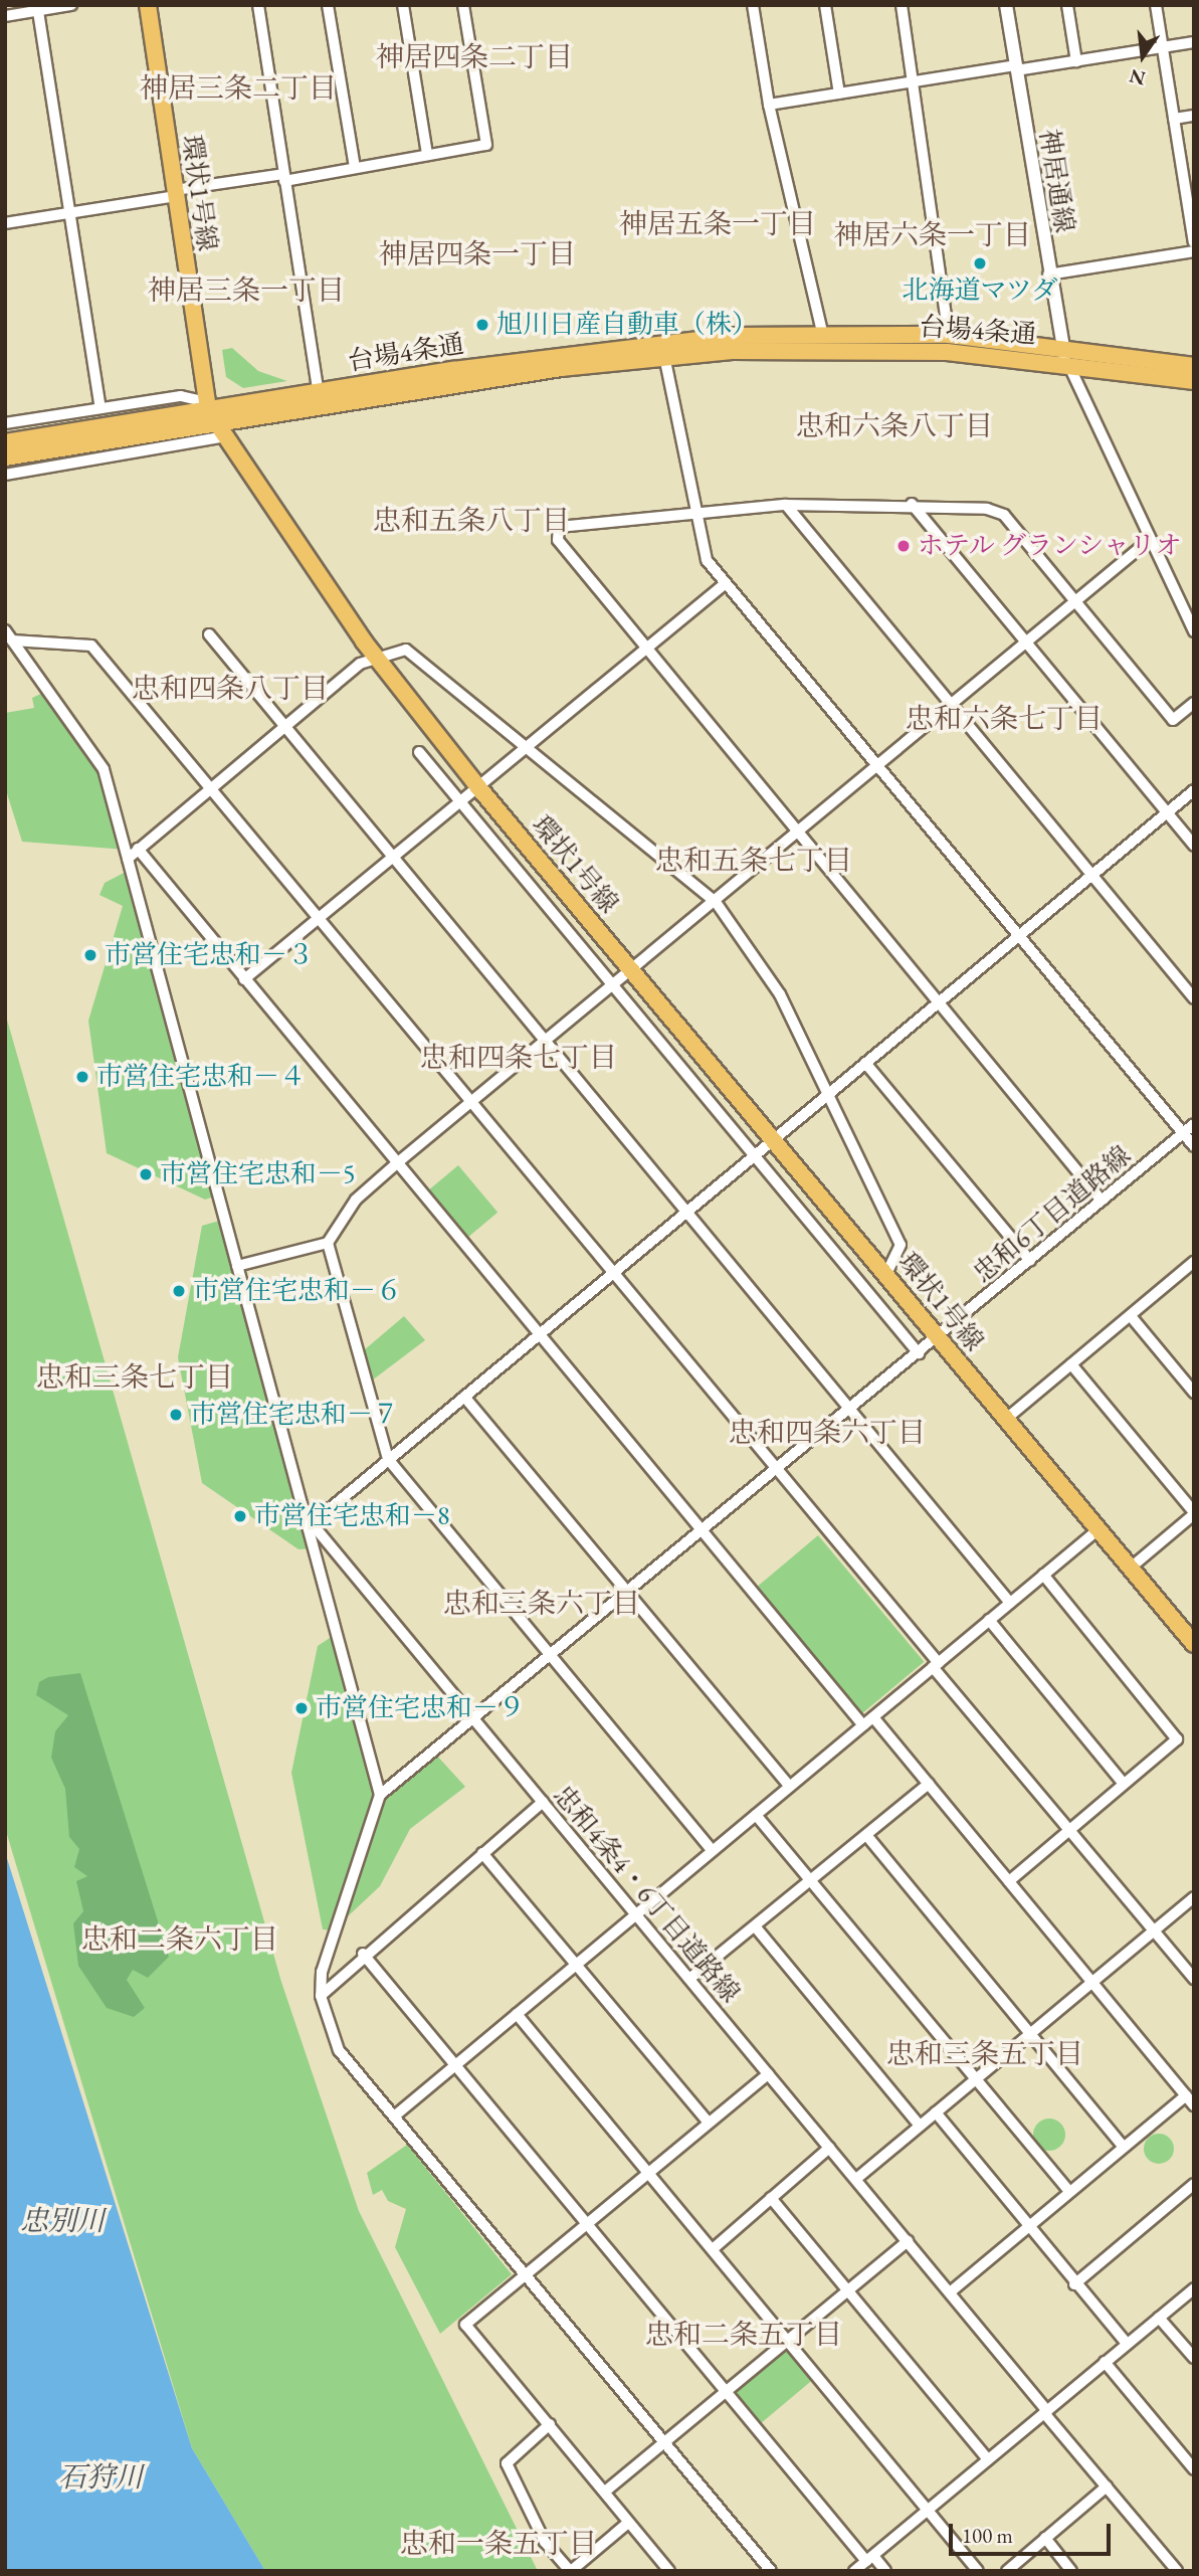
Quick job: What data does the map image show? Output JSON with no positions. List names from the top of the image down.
{
  "streets": {
    "main road": ["環状1号線", "台場4条通"],
    "street": ["神居通線", "忠和6丁目道路線", "忠和4条4・6丁目道路線"]
  },
  "crossings": [
    ["神居通線", "台場4条通"],
    ["環状1号線", "台場4条通"],
    ["環状1号線", "忠和6丁目道路線"]
  ],
  "districts": [
    "神居四条二丁目",
    "神居三条二丁目",
    "神居五条一丁目",
    "神居六条一丁目",
    "神居四条一丁目",
    "神居三条一丁目",
    "忠和六条八丁目",
    "忠和五条八丁目",
    "忠和四条八丁目",
    "忠和六条七丁目",
    "忠和五条七丁目",
    "忠和四条七丁目",
    "忠和三条七丁目",
    "忠和四条六丁目",
    "忠和三条六丁目",
    "忠和二条六丁目",
    "忠和三条五丁目",
    "忠和二条五丁目",
    "忠和一条五丁目"
  ],
  "water": ["忠別川", "石狩川"],
  "places": [
    "北海道マツダ",
    "旭川日産自動車（株）",
    "ホテル グランシャリオ",
    "市営住宅忠和－３",
    "市営住宅忠和－４",
    "市営住宅忠和－5",
    "市営住宅忠和－６",
    "市営住宅忠和－７",
    "市営住宅忠和－8",
    "市営住宅忠和－９"
  ],
  "scale_bar": "100 m",
  "north": "bottom"
}
